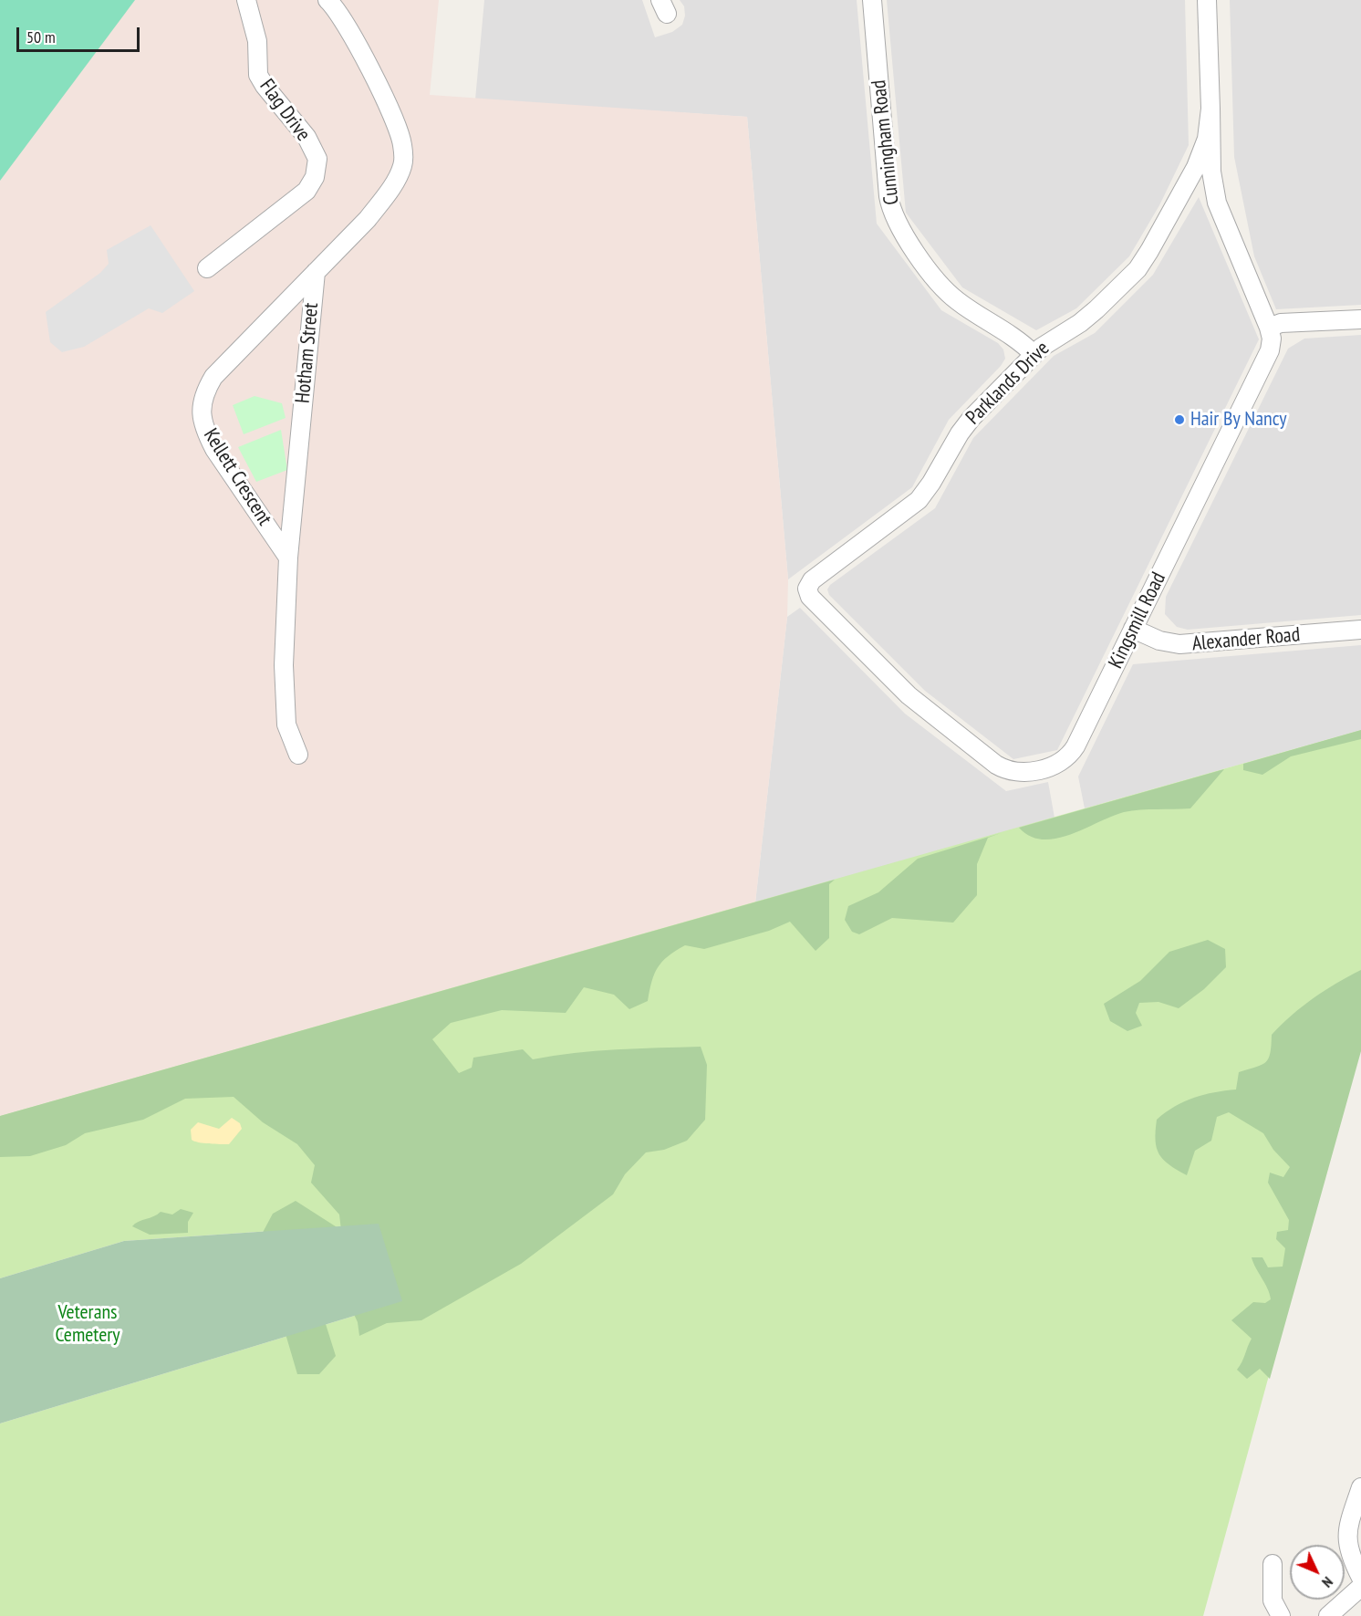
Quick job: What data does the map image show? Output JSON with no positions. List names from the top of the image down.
{
  "streets": {
    "street": [
      "Flag Drive",
      "Cunningham Road",
      "Hotham Street",
      "Parklands Drive",
      "Kellett Crescent",
      "Kingsmill Road",
      "Alexander Road"
    ]
  },
  "crossings": [
    ["Cunningham Road", "Parklands Drive"],
    ["Hotham Street", "Kellett Crescent"],
    ["Parklands Drive", "Kingsmill Road"],
    ["Kingsmill Road", "Alexander Road"]
  ],
  "parks": ["Veterans Cemetery"],
  "places": ["Hair By Nancy"],
  "scale_bar": "50 m",
  "north": "bottom right"
}
